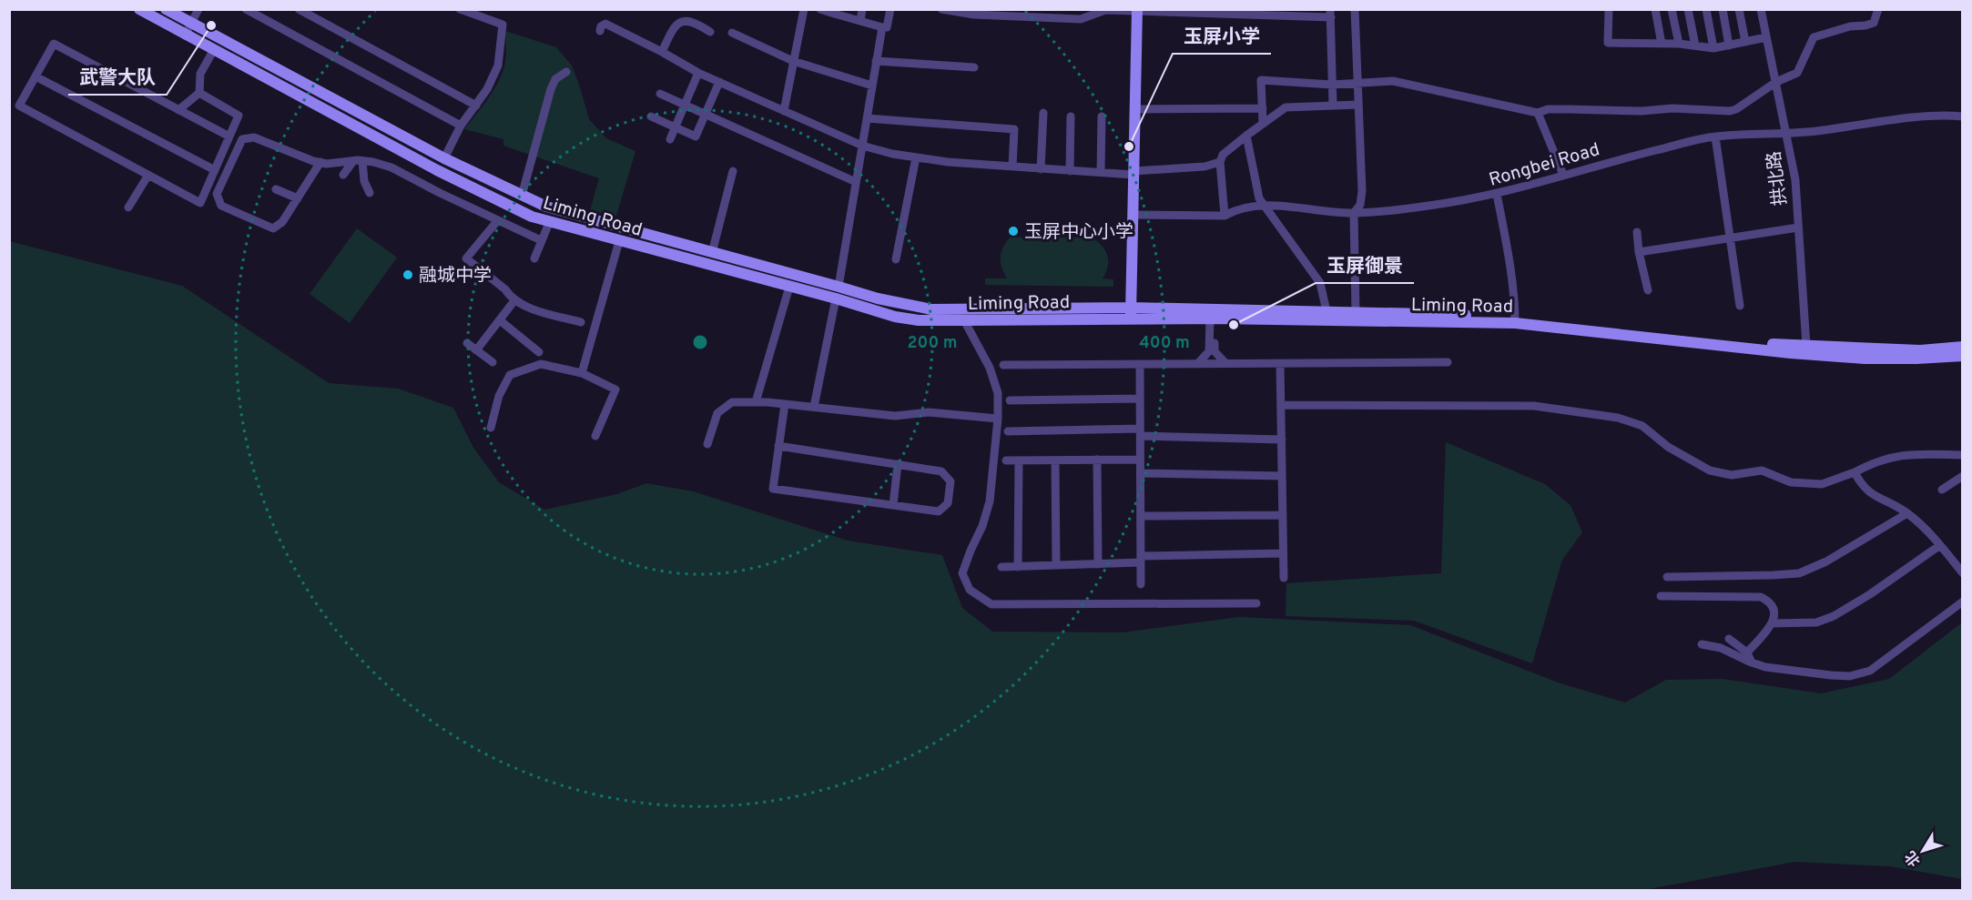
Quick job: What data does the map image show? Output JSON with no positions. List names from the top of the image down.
{
  "streets": {
    "street": ["Rongbei Road", "拱北路", "Liming Road"]
  },
  "crossings": [
    ["Rongbei Road", "拱北路"],
    ["拱北路", "Liming Road"]
  ],
  "places": [
    "武警大队",
    "玉屏小学",
    "玉屏中心小学",
    "融城中学",
    "玉屏御景"
  ],
  "north": "bottom left",
  "rings": ["200 m", "400 m"]
}
